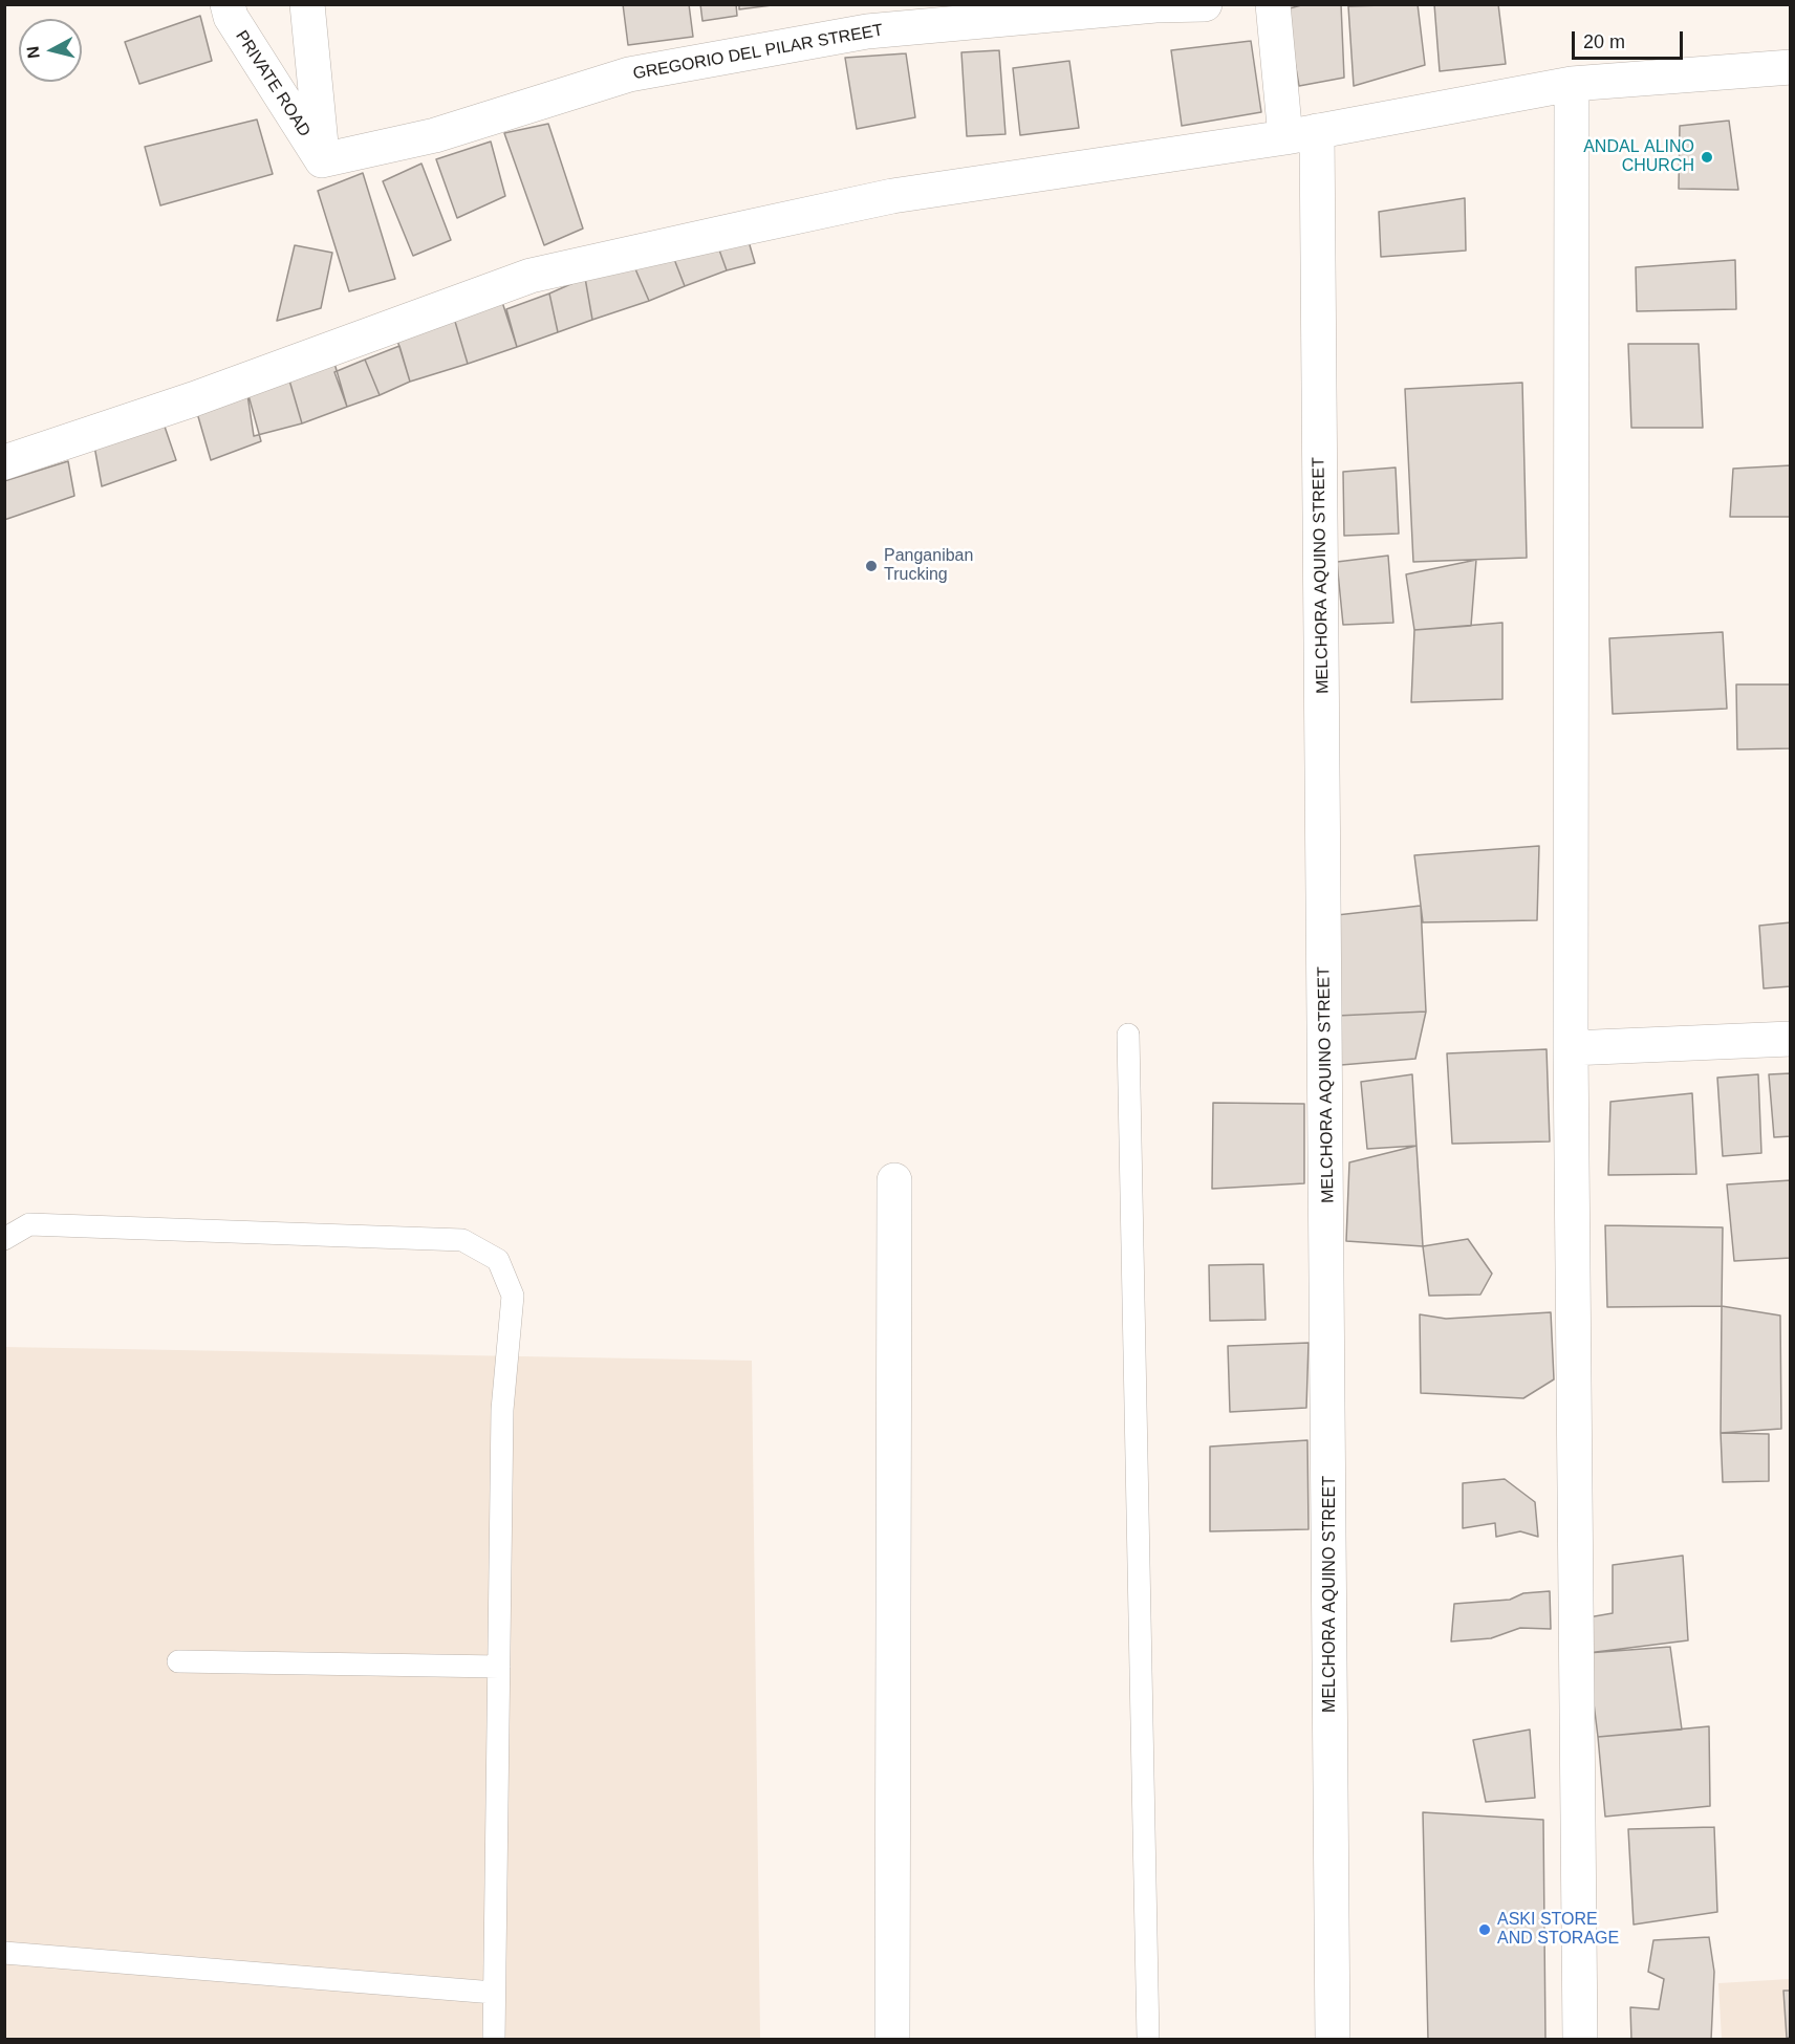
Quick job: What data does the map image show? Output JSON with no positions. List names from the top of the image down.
{
  "streets": {
    "street": ["GREGORIO DEL PILAR STREET", "PRIVATE ROAD", "MELCHORA AQUINO STREET"]
  },
  "crossings": [
    ["GREGORIO DEL PILAR STREET", "PRIVATE ROAD"]
  ],
  "places": ["ANDAL ALINO CHURCH", "Panganiban Trucking", "ASKI STORE AND STORAGE"],
  "scale_bar": "20 m",
  "north": "left"
}
